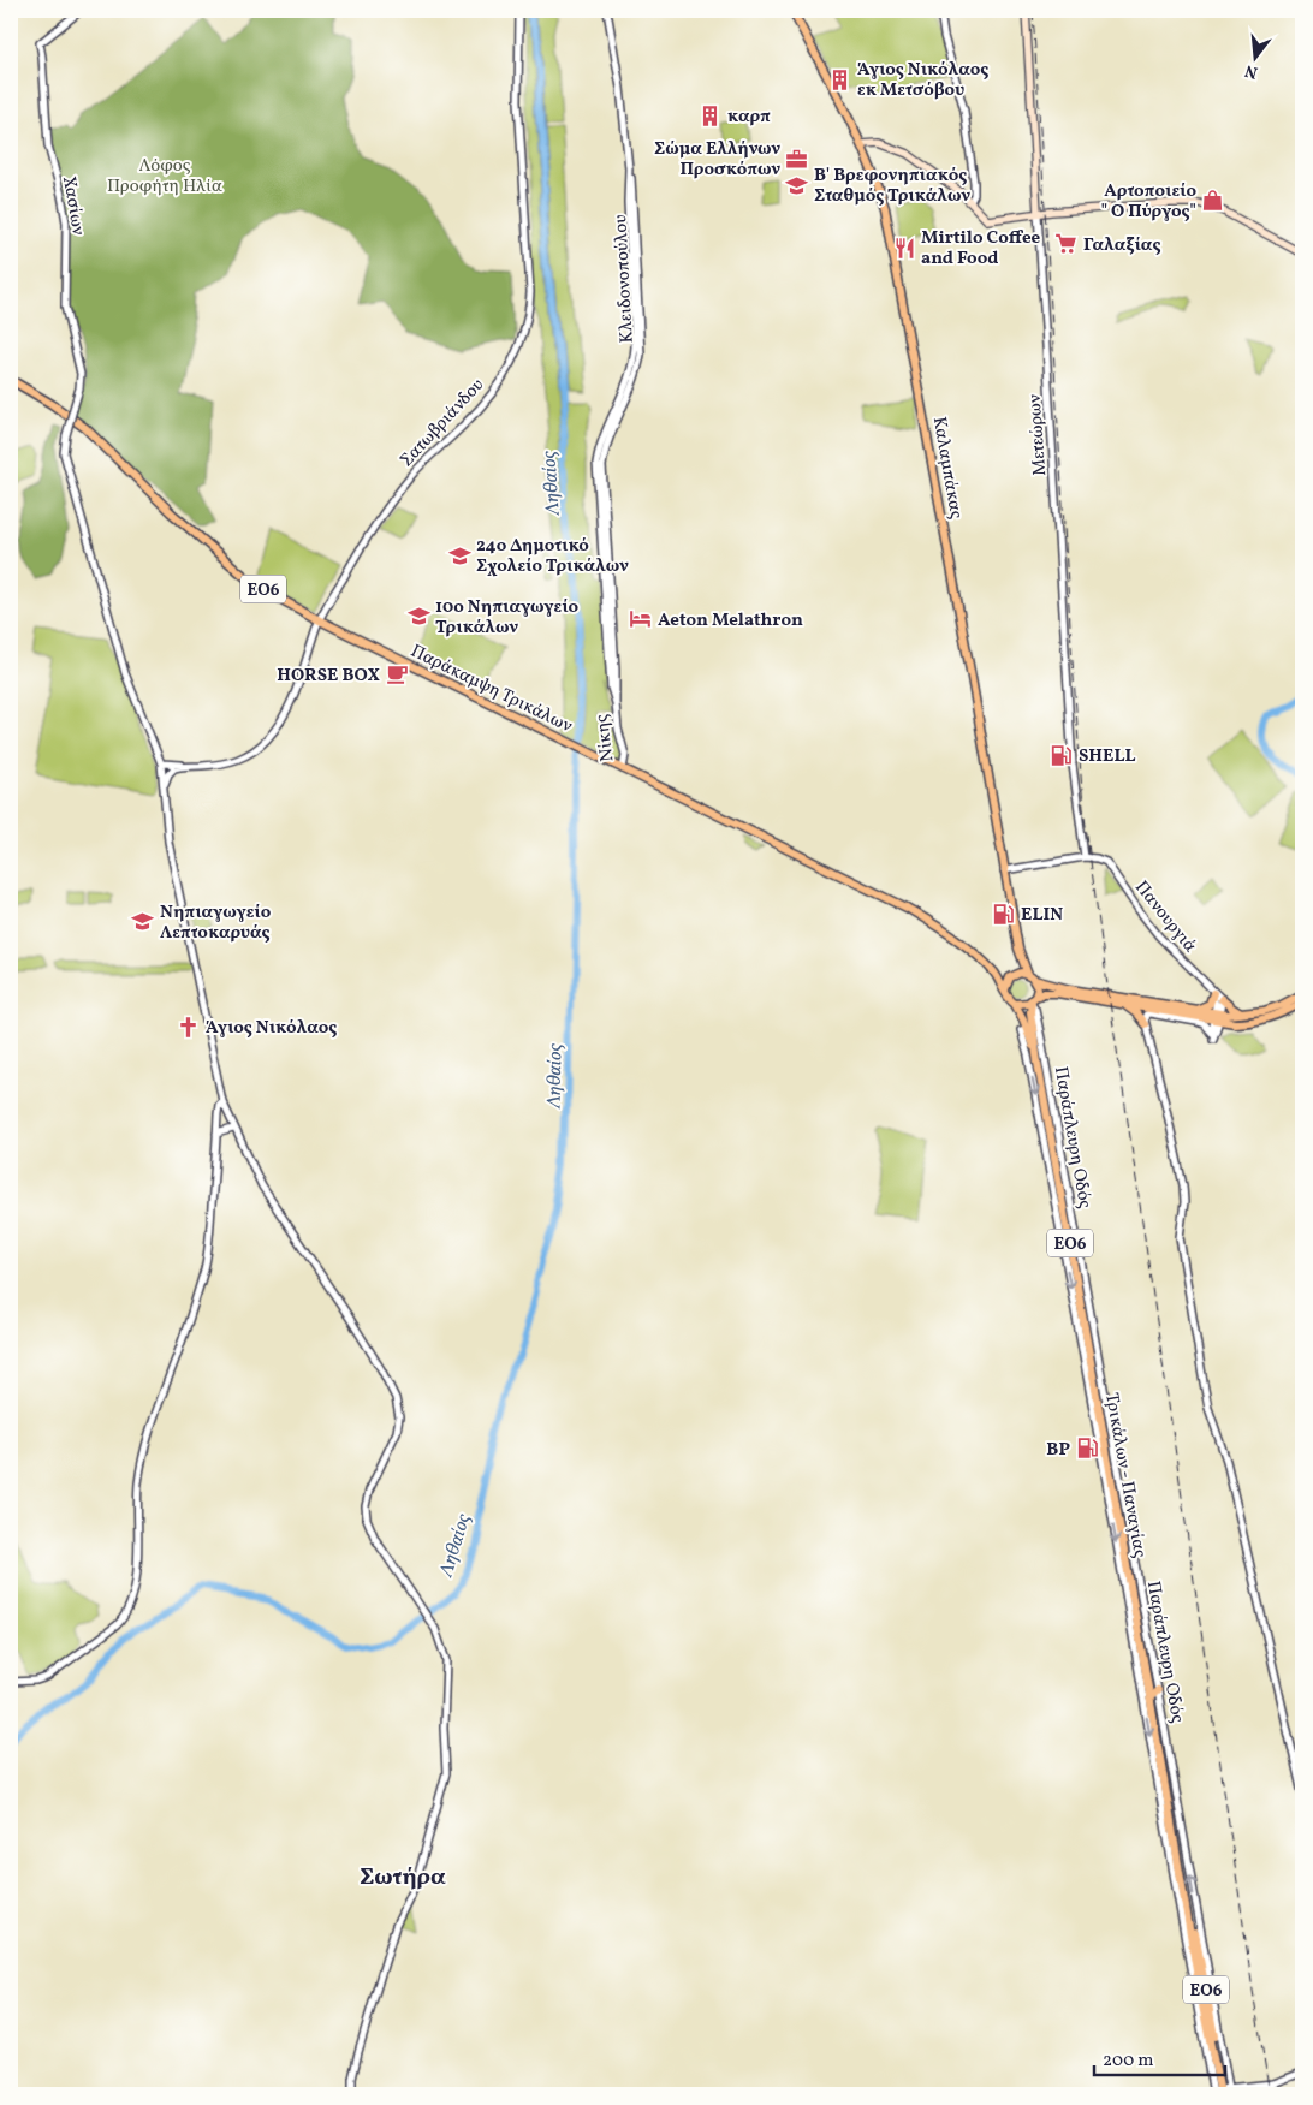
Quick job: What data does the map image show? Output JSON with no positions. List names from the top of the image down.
{
  "streets": {
    "main road": [
      "Μετεώρων",
      "Καλαμπάκας",
      "ΕΟ6",
      "Παράκαμψη Τρικάλων",
      "Τρικάλων - Παναγίας"
    ],
    "street": [
      "Χασίων",
      "Κλειδονοπούλου",
      "Σατωβριάνδου",
      "Νίκης",
      "Πανουργιά",
      "Παράπλευρη Οδός"
    ]
  },
  "crossings": [
    ["Κλειδονοπούλου", "Νίκης"],
    ["Σατωβριάνδου", "Παράκαμψη Τρικάλων"],
    ["Μετεώρων", "Πανουργιά"],
    ["Καλαμπάκας", "ΕΟ6"],
    ["Καλαμπάκας", "Παράκαμψη Τρικάλων"],
    ["Καλαμπάκας", "Παράπλευρη Οδός"],
    ["Καλαμπάκας", "Τρικάλων - Παναγίας"],
    ["ΕΟ6", "Παράκαμψη Τρικάλων"],
    ["ΕΟ6", "Παράπλευρη Οδός"],
    ["ΕΟ6", "Τρικάλων - Παναγίας"],
    ["Παράκαμψη Τρικάλων", "Νίκης"],
    ["Παράκαμψη Τρικάλων", "Παράπλευρη Οδός"],
    ["Παράκαμψη Τρικάλων", "Τρικάλων - Παναγίας"],
    ["Παράπλευρη Οδός", "Τρικάλων - Παναγίας"]
  ],
  "districts": ["Σωτήρα"],
  "water": ["Ληθαίος"],
  "parks": ["Λόφος Προφήτη Ηλία"],
  "places": {
    "building": ["Άγιος Νικόλαος εκ Μετσόβου", "καρπ"],
    "office": ["Σώμα Ελλήνων Προσκόπων"],
    "school or university": [
      "Β' Βρεφονηπιακός Σταθμός Τρικάλων",
      "24ο Δημοτικό Σχολείο Τρικάλων",
      "10ο Νηπιαγωγείο Τρικάλων",
      "Νηπιαγωγείο Λεπτοκαρυάς"
    ],
    "shop": ["Αρτοποιείο \" Ο Πύργος\""],
    "supermarket": ["Γαλαξίας"],
    "restaurant": ["Mirtilo Coffee and Food"],
    "hotel": ["Aeton Melathron"],
    "cafe": ["HORSE BOX"],
    "fuel station": ["SHELL", "ELIN", "BP"],
    "church": ["Άγιος Νικόλαος"]
  },
  "scale_bar": "200 m",
  "north": "bottom"
}
